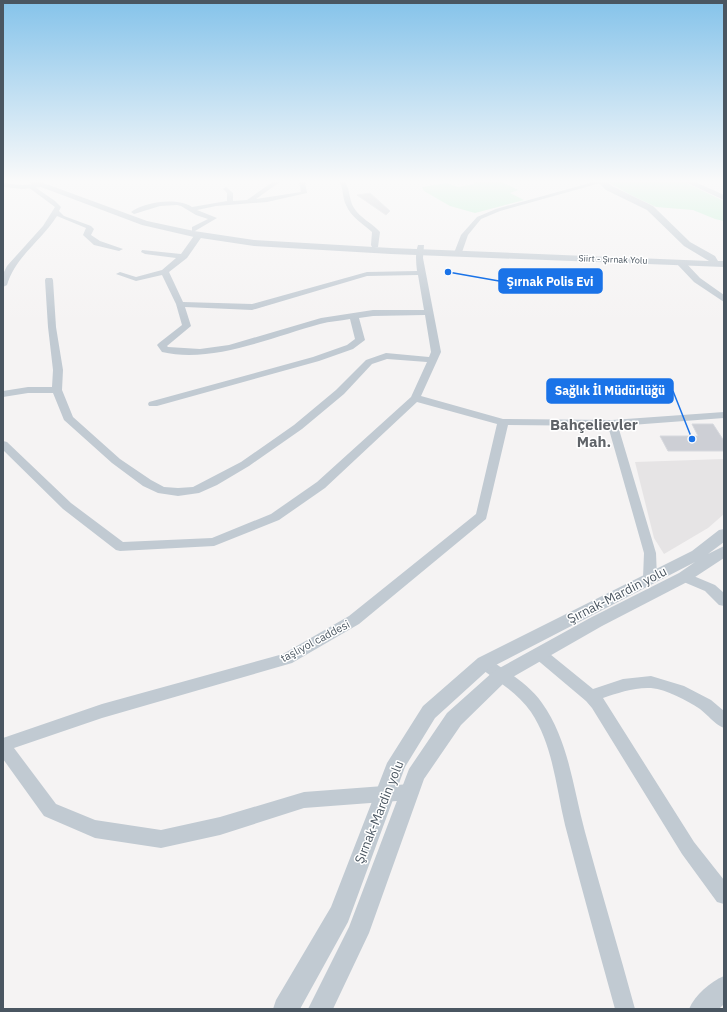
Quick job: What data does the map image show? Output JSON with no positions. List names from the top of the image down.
{
  "streets": {
    "street": ["Siirt - Şırnak Yolu", "Şırnak-Mardin yolu", "taşlıyol caddesi"]
  },
  "districts": ["Bahçelievler Mah."],
  "places": ["Şırnak Polis Evi", "Sağlık İl Müdürlüğü"]
}
